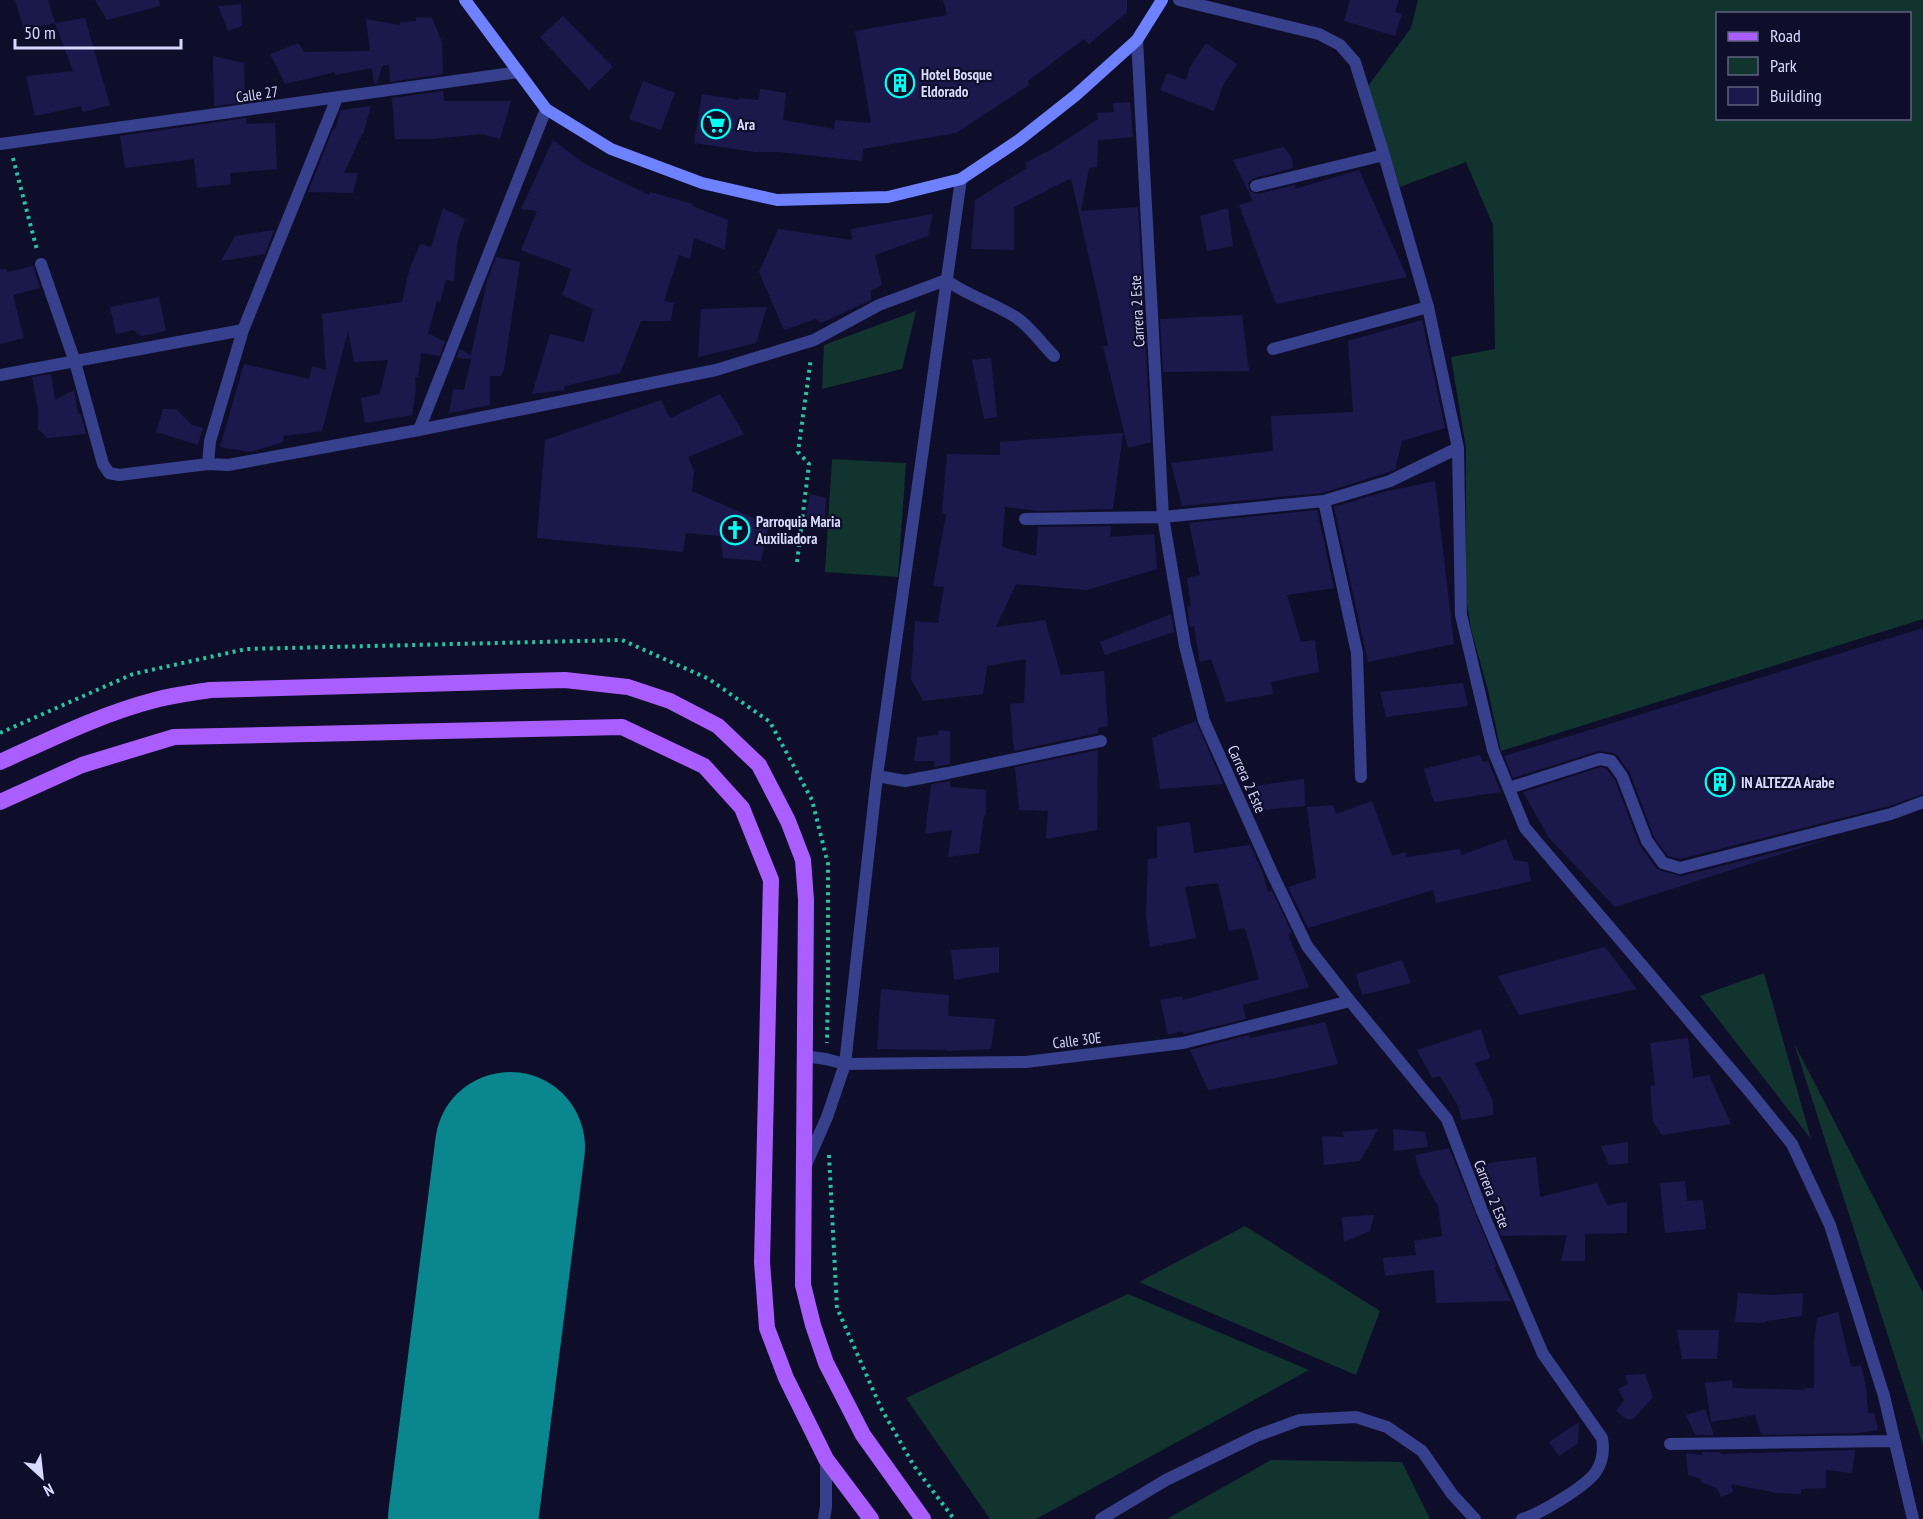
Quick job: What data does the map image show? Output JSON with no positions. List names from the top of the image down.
{
  "streets": {
    "street": ["Calle 27", "Carrera 2 Este", "Calle 30E"]
  },
  "crossings": [
    ["Carrera 2 Este", "Calle 30E"]
  ],
  "places": {
    "building": ["Hotel Bosque Eldorado", "IN ALTEZZA Arabe"],
    "supermarket": ["Ara"],
    "church": ["Parroquia Maria Auxiliadora"]
  },
  "legend": ["Road", "Park", "Building"],
  "scale_bar": "50 m",
  "north": "bottom right"
}
